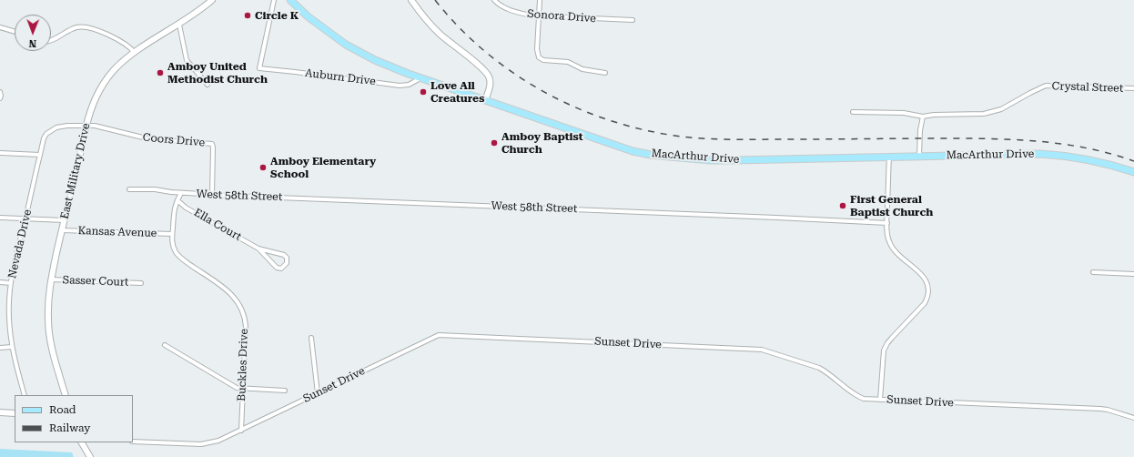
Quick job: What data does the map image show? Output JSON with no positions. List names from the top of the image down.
{
  "streets": {
    "main road": ["MacArthur Drive"],
    "street": [
      "Sonora Drive",
      "Auburn Drive",
      "Crystal Street",
      "Coors Drive",
      "East Military Drive",
      "West 58th Street",
      "Ella Court",
      "Kansas Avenue",
      "Nevada Drive",
      "Sasser Court",
      "Sunset Drive",
      "Buckles Drive"
    ]
  },
  "crossings": [
    ["Auburn Drive", "MacArthur Drive"],
    ["Coors Drive", "East Military Drive"],
    ["Coors Drive", "West 58th Street"],
    ["Coors Drive", "Nevada Drive"],
    ["East Military Drive", "Kansas Avenue"],
    ["East Military Drive", "Nevada Drive"],
    ["East Military Drive", "Sasser Court"],
    ["West 58th Street", "Ella Court"],
    ["West 58th Street", "Buckles Drive"],
    ["Ella Court", "Buckles Drive"],
    ["Kansas Avenue", "Nevada Drive"],
    ["Kansas Avenue", "Buckles Drive"],
    ["Sunset Drive", "Buckles Drive"]
  ],
  "places": [
    "Circle K",
    "Amboy United Methodist Church",
    "Love All Creatures",
    "Amboy Baptist Church",
    "Amboy Elementary School",
    "First General Baptist Church"
  ],
  "legend": ["Road", "Railway"],
  "north": "bottom"
}
